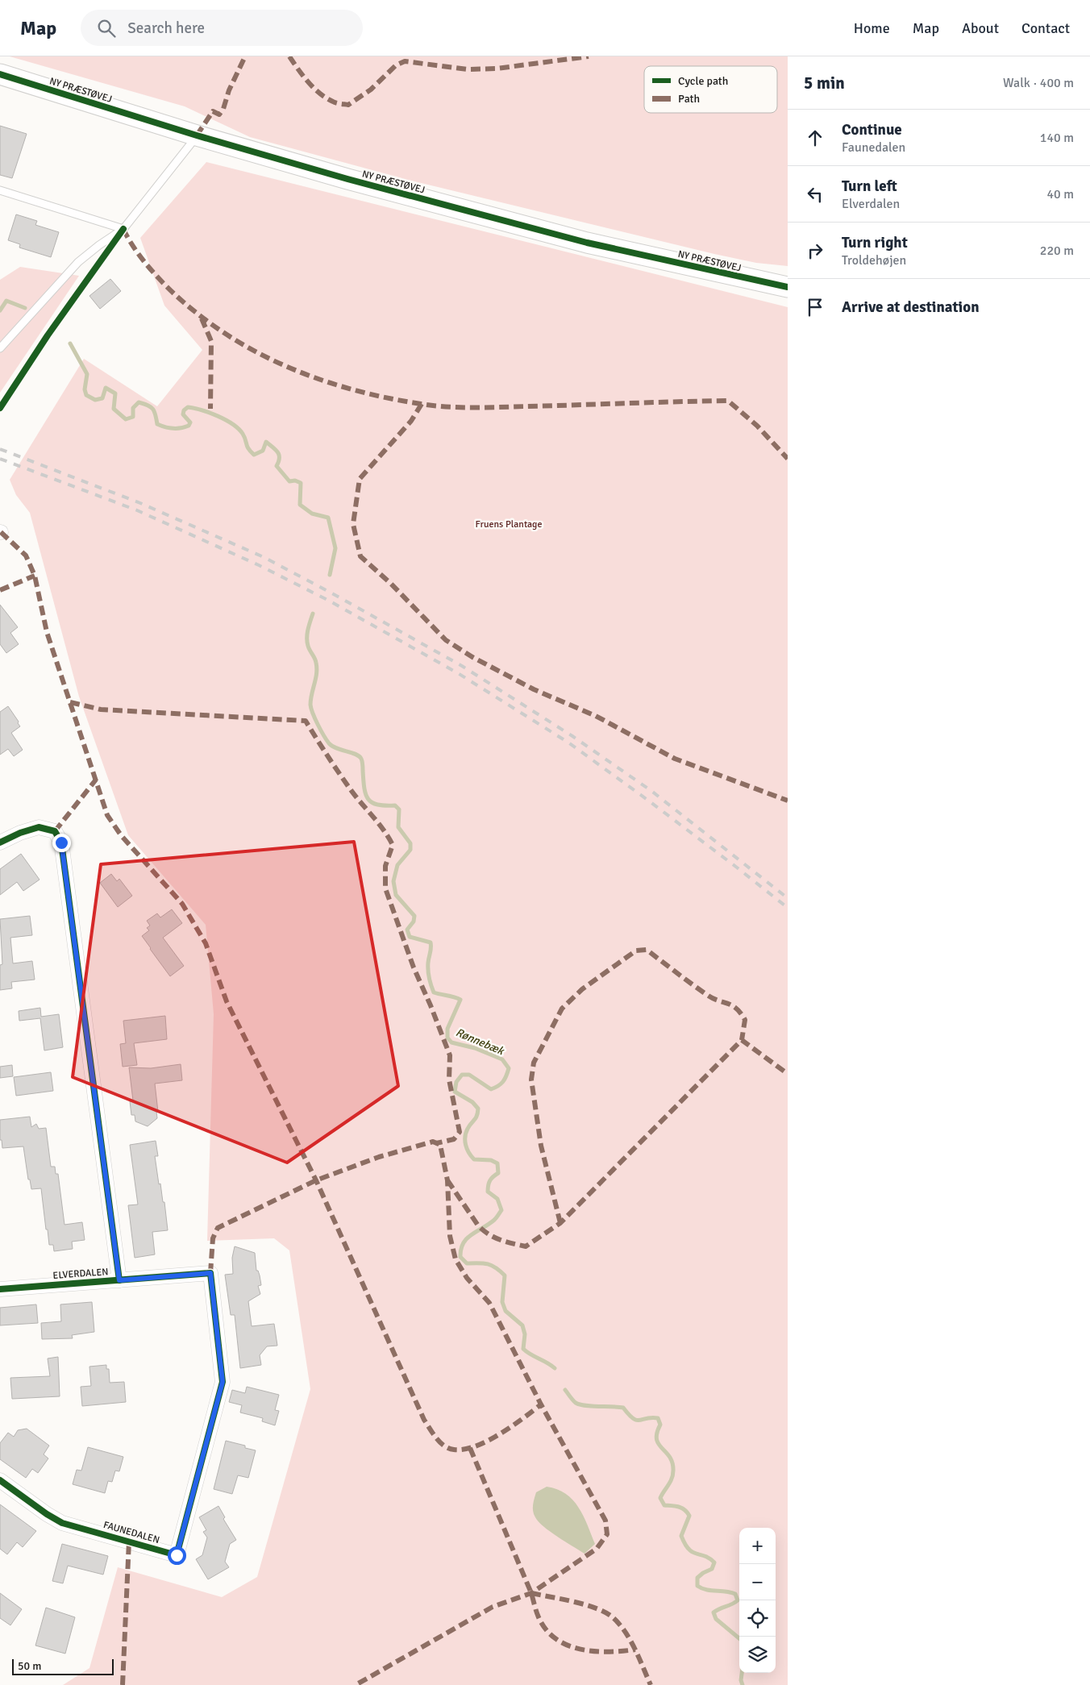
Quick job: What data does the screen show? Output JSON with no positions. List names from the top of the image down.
{
  "streets": {
    "street": ["NY PRÆSTØVEJ", "ELVERDALEN", "FAUNEDALEN"]
  },
  "crossings": [
    ["ELVERDALEN", "FAUNEDALEN"]
  ],
  "water": ["Rønnebæk"],
  "parks": ["Fruens Plantage"],
  "legend": ["Cycle path", "Path"],
  "scale_bar": "50 m",
  "page": {
    "header": "Map",
    "search": "Search here",
    "nav": [
      "Home",
      "Map",
      "About",
      "Contact"
    ],
    "heading": ["5 min", "Walk · 400 m"],
    "list": [
      ["Continue", "Faunedalen", "140 m"],
      ["Turn left", "Elverdalen", "40 m"],
      ["Turn right", "Troldehøjen", "220 m"],
      "Arrive at destination"
    ],
    "map_buttons": ["+", "−"],
    "scale": "50 m"
  }
}
